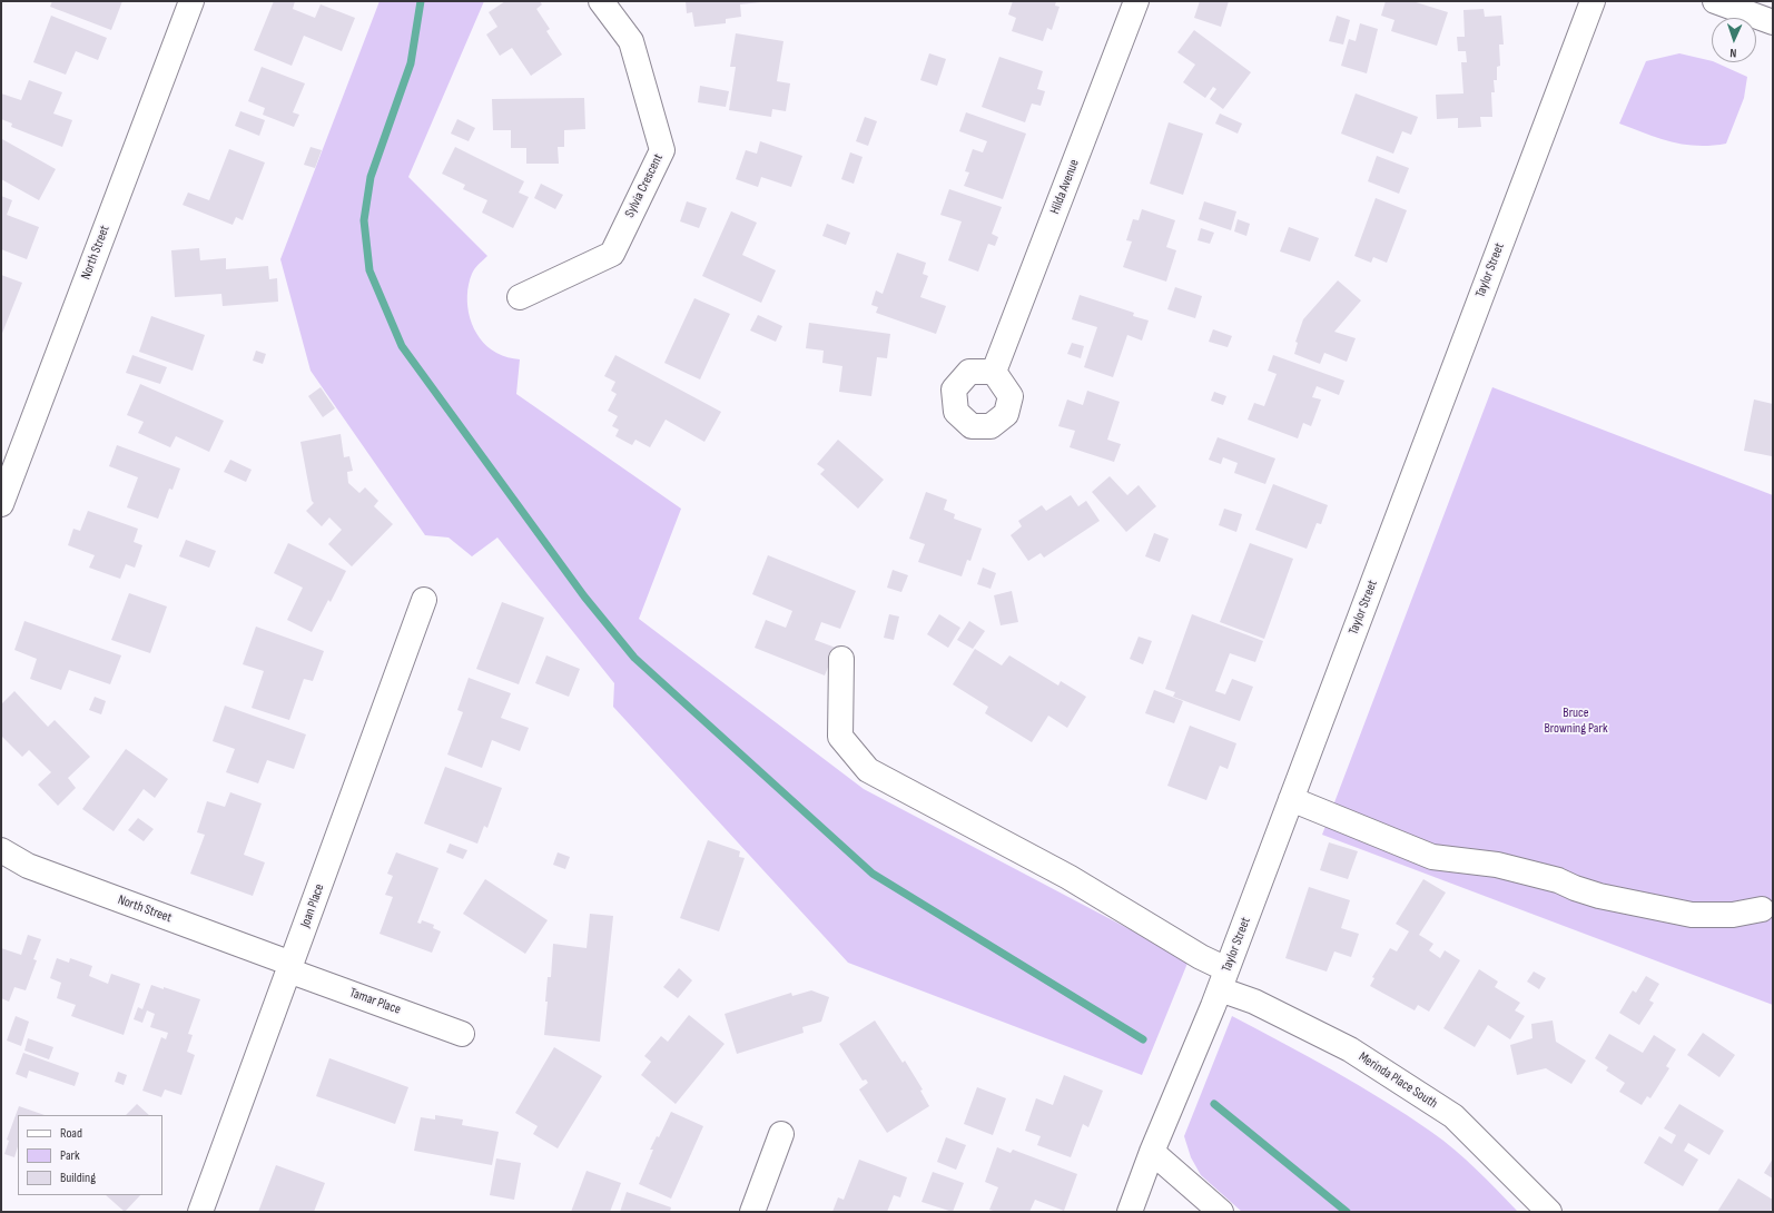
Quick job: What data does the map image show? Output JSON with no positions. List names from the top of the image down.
{
  "streets": {
    "street": [
      "Sylvia Crescent",
      "Hilda Avenue",
      "North Street",
      "Taylor Street",
      "Joan Place",
      "Tamar Place",
      "Merinda Place South"
    ]
  },
  "crossings": [
    ["North Street", "Joan Place"],
    ["North Street", "Tamar Place"],
    ["Taylor Street", "Merinda Place South"],
    ["Joan Place", "Tamar Place"]
  ],
  "parks": ["Bruce Browning Park"],
  "legend": ["Road", "Park", "Building"],
  "north": "bottom"
}
